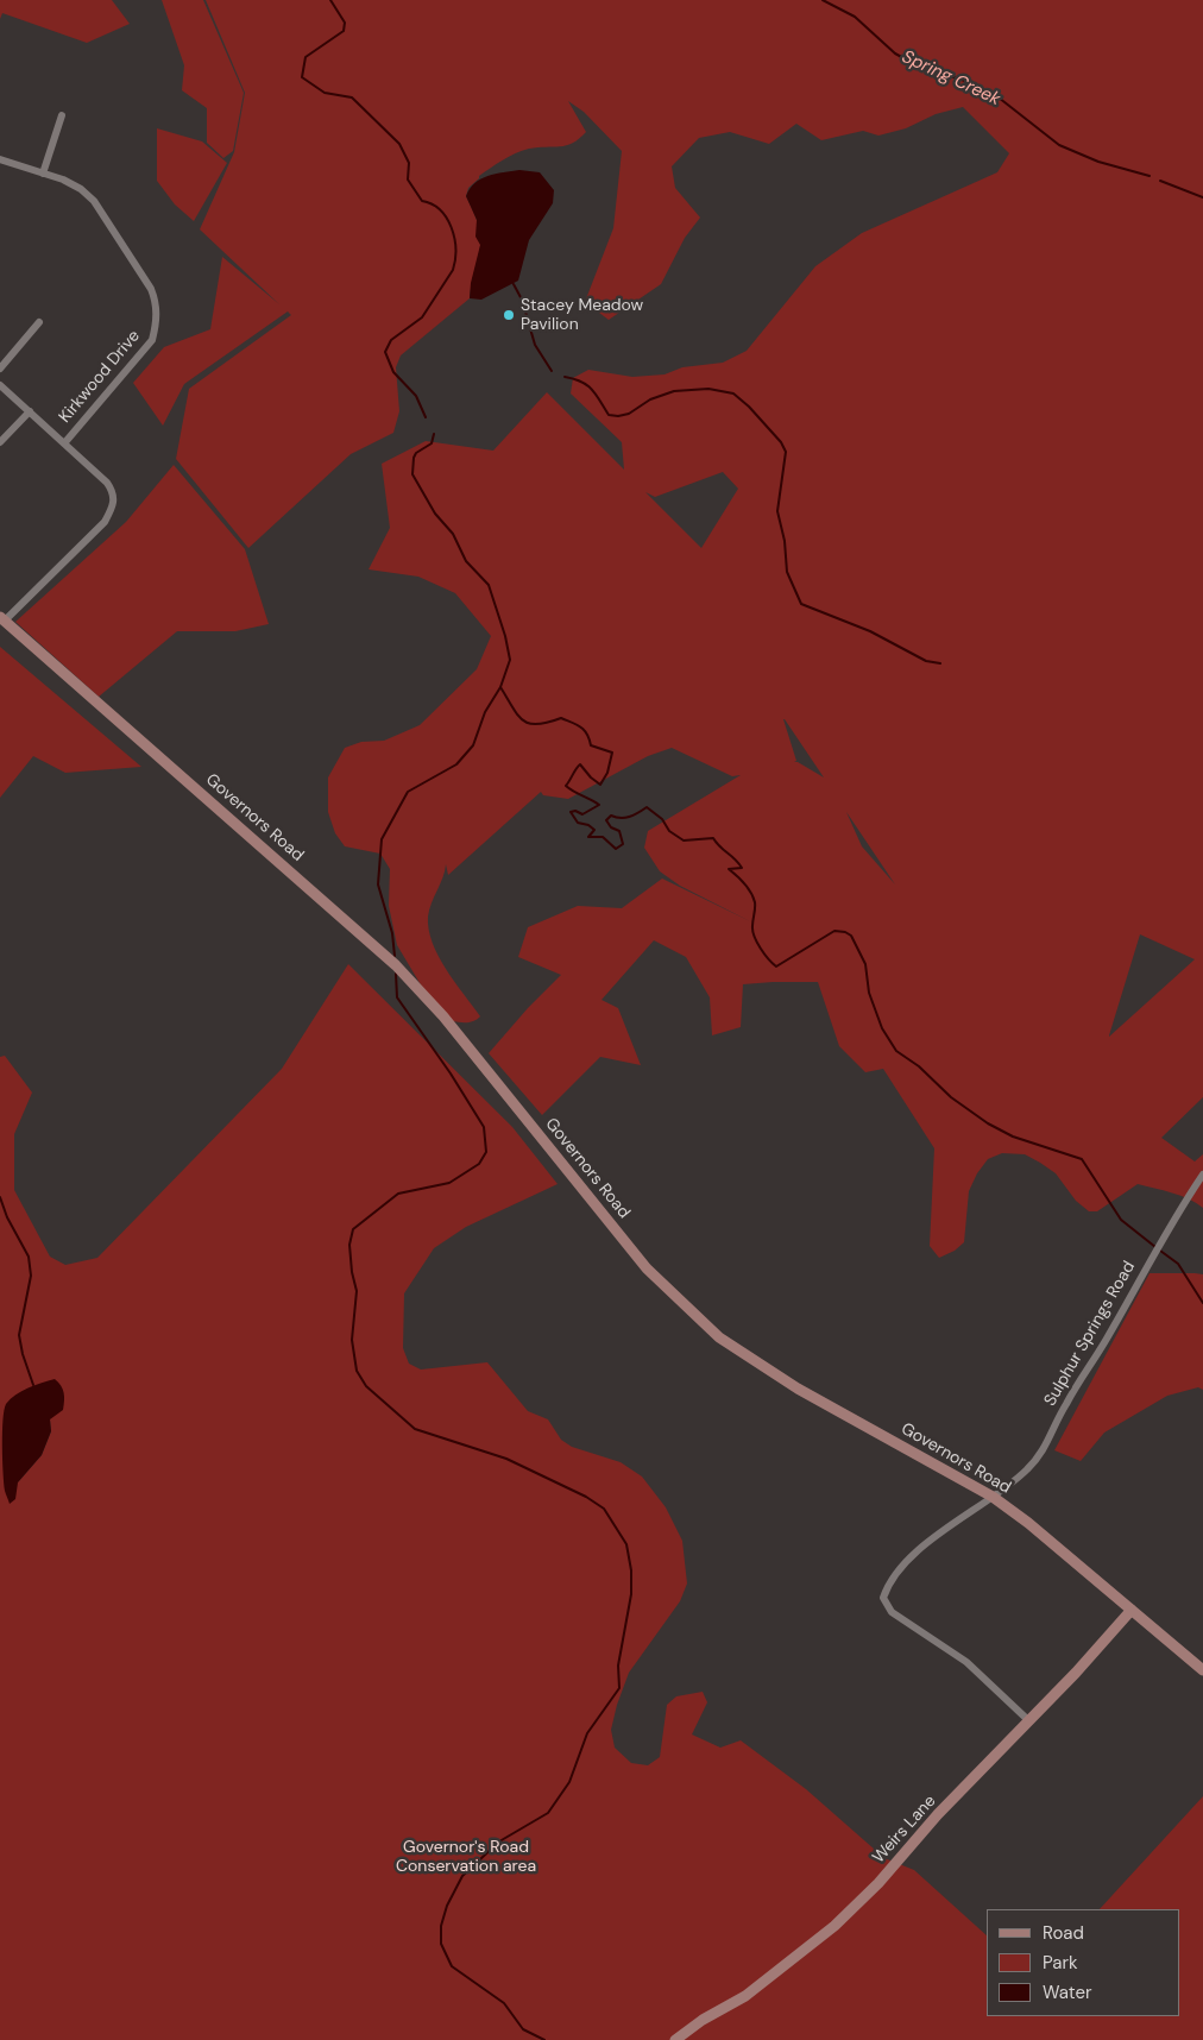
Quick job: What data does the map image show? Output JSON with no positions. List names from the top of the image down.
{
  "streets": {
    "main road": ["Governors Road", "Weirs Lane"],
    "street": ["Kirkwood Drive", "Sulphur Springs Road"]
  },
  "crossings": [
    ["Governors Road", "Sulphur Springs Road"],
    ["Governors Road", "Weirs Lane"],
    ["Sulphur Springs Road", "Weirs Lane"]
  ],
  "water": ["Spring Creek"],
  "parks": ["Governor's Road Conservation area"],
  "places": ["Stacey Meadow Pavilion"],
  "legend": ["Road", "Park", "Water"]
}
